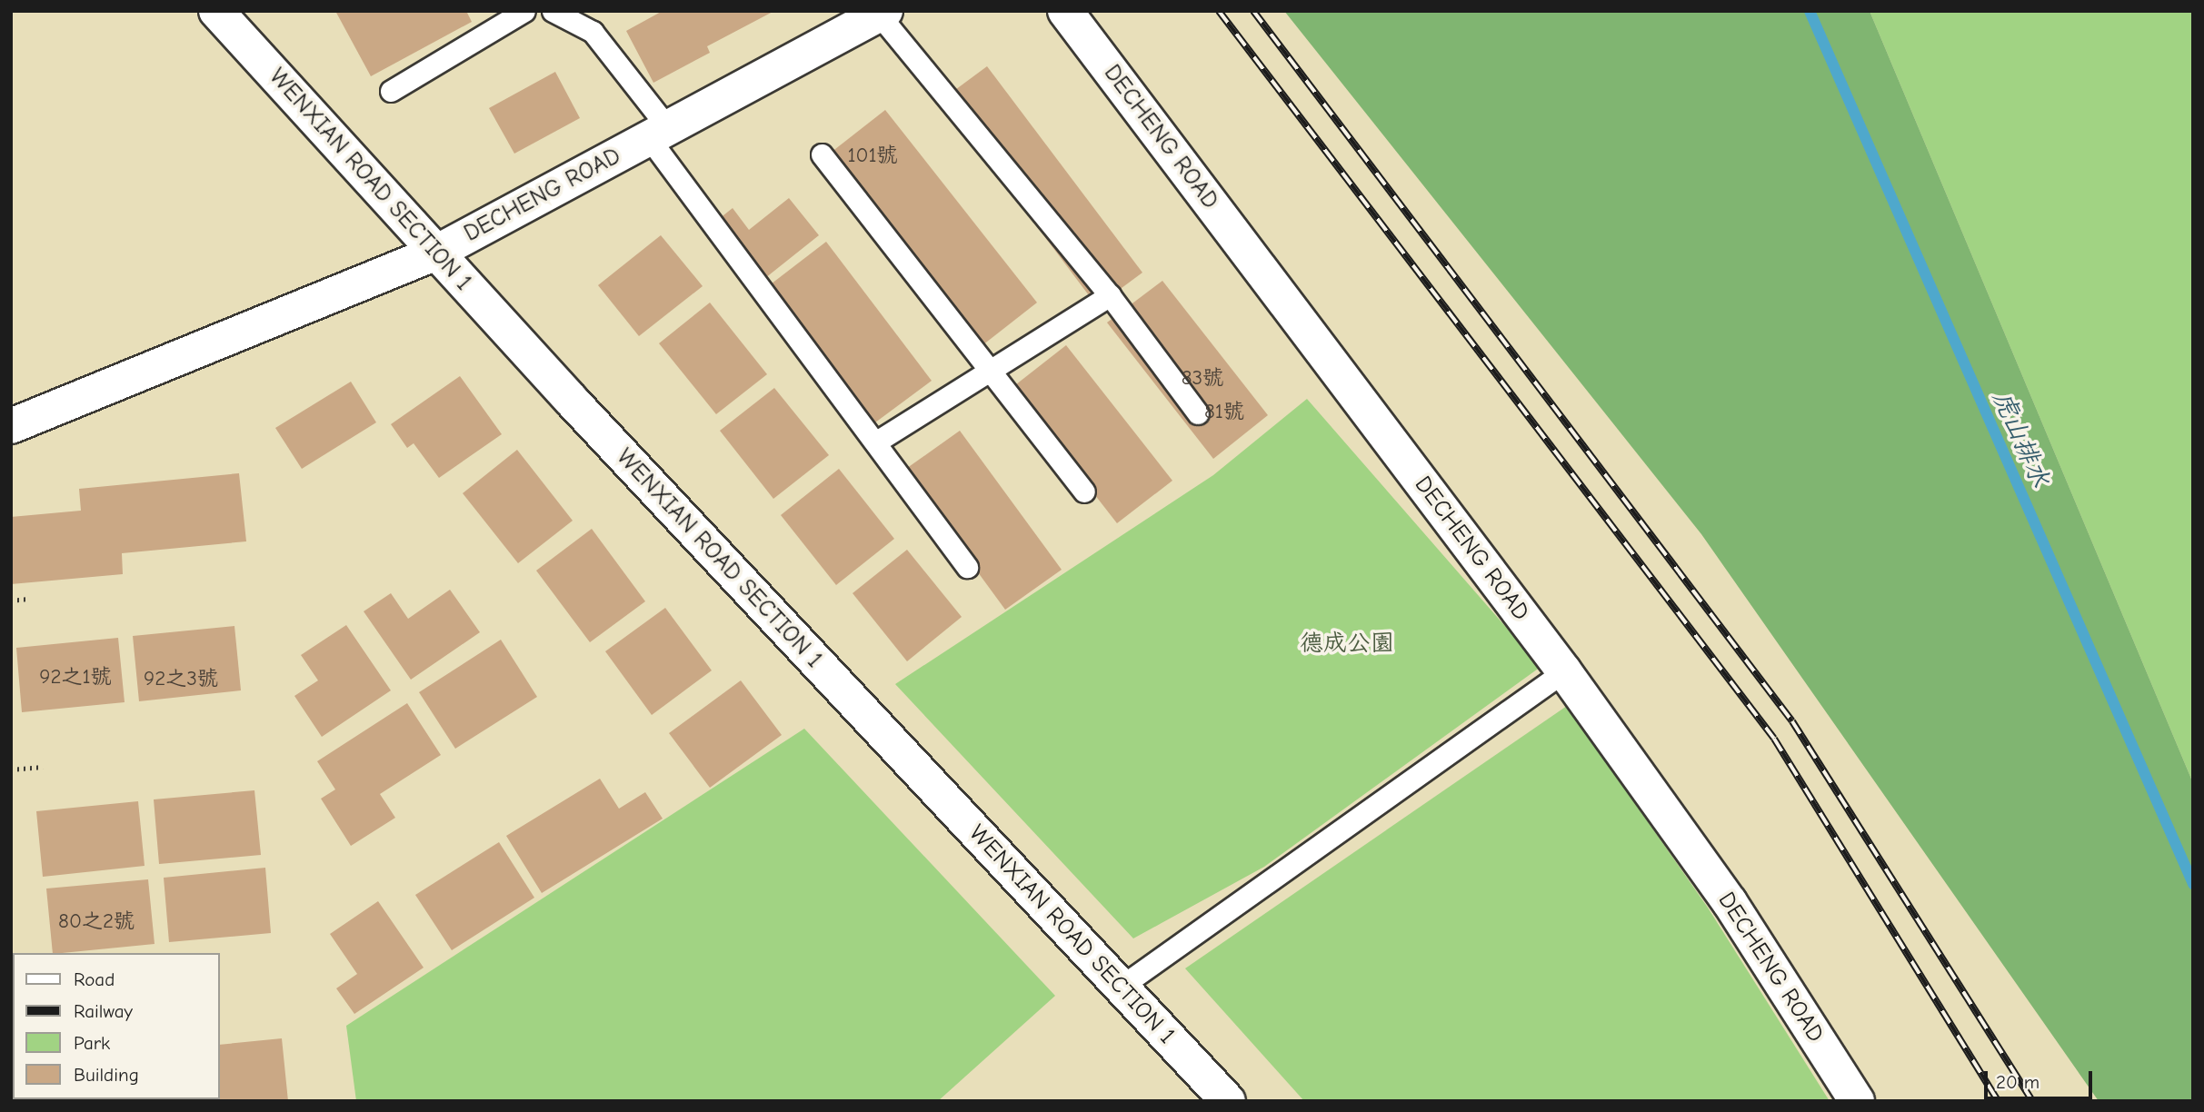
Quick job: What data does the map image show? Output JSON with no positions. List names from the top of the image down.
{
  "streets": {
    "street": ["DECHENG ROAD", "WENXIAN ROAD SECTION 1"]
  },
  "crossings": [
    ["DECHENG ROAD", "WENXIAN ROAD SECTION 1"]
  ],
  "water": ["虎山排水"],
  "parks": ["德成公園"],
  "house_numbers": [
    "101號",
    "83號",
    "81號",
    "92之1號",
    "92之3號",
    "80之2號"
  ],
  "legend": [
    "Road",
    "Railway",
    "Park",
    "Building"
  ],
  "scale_bar": "20 m"
}
